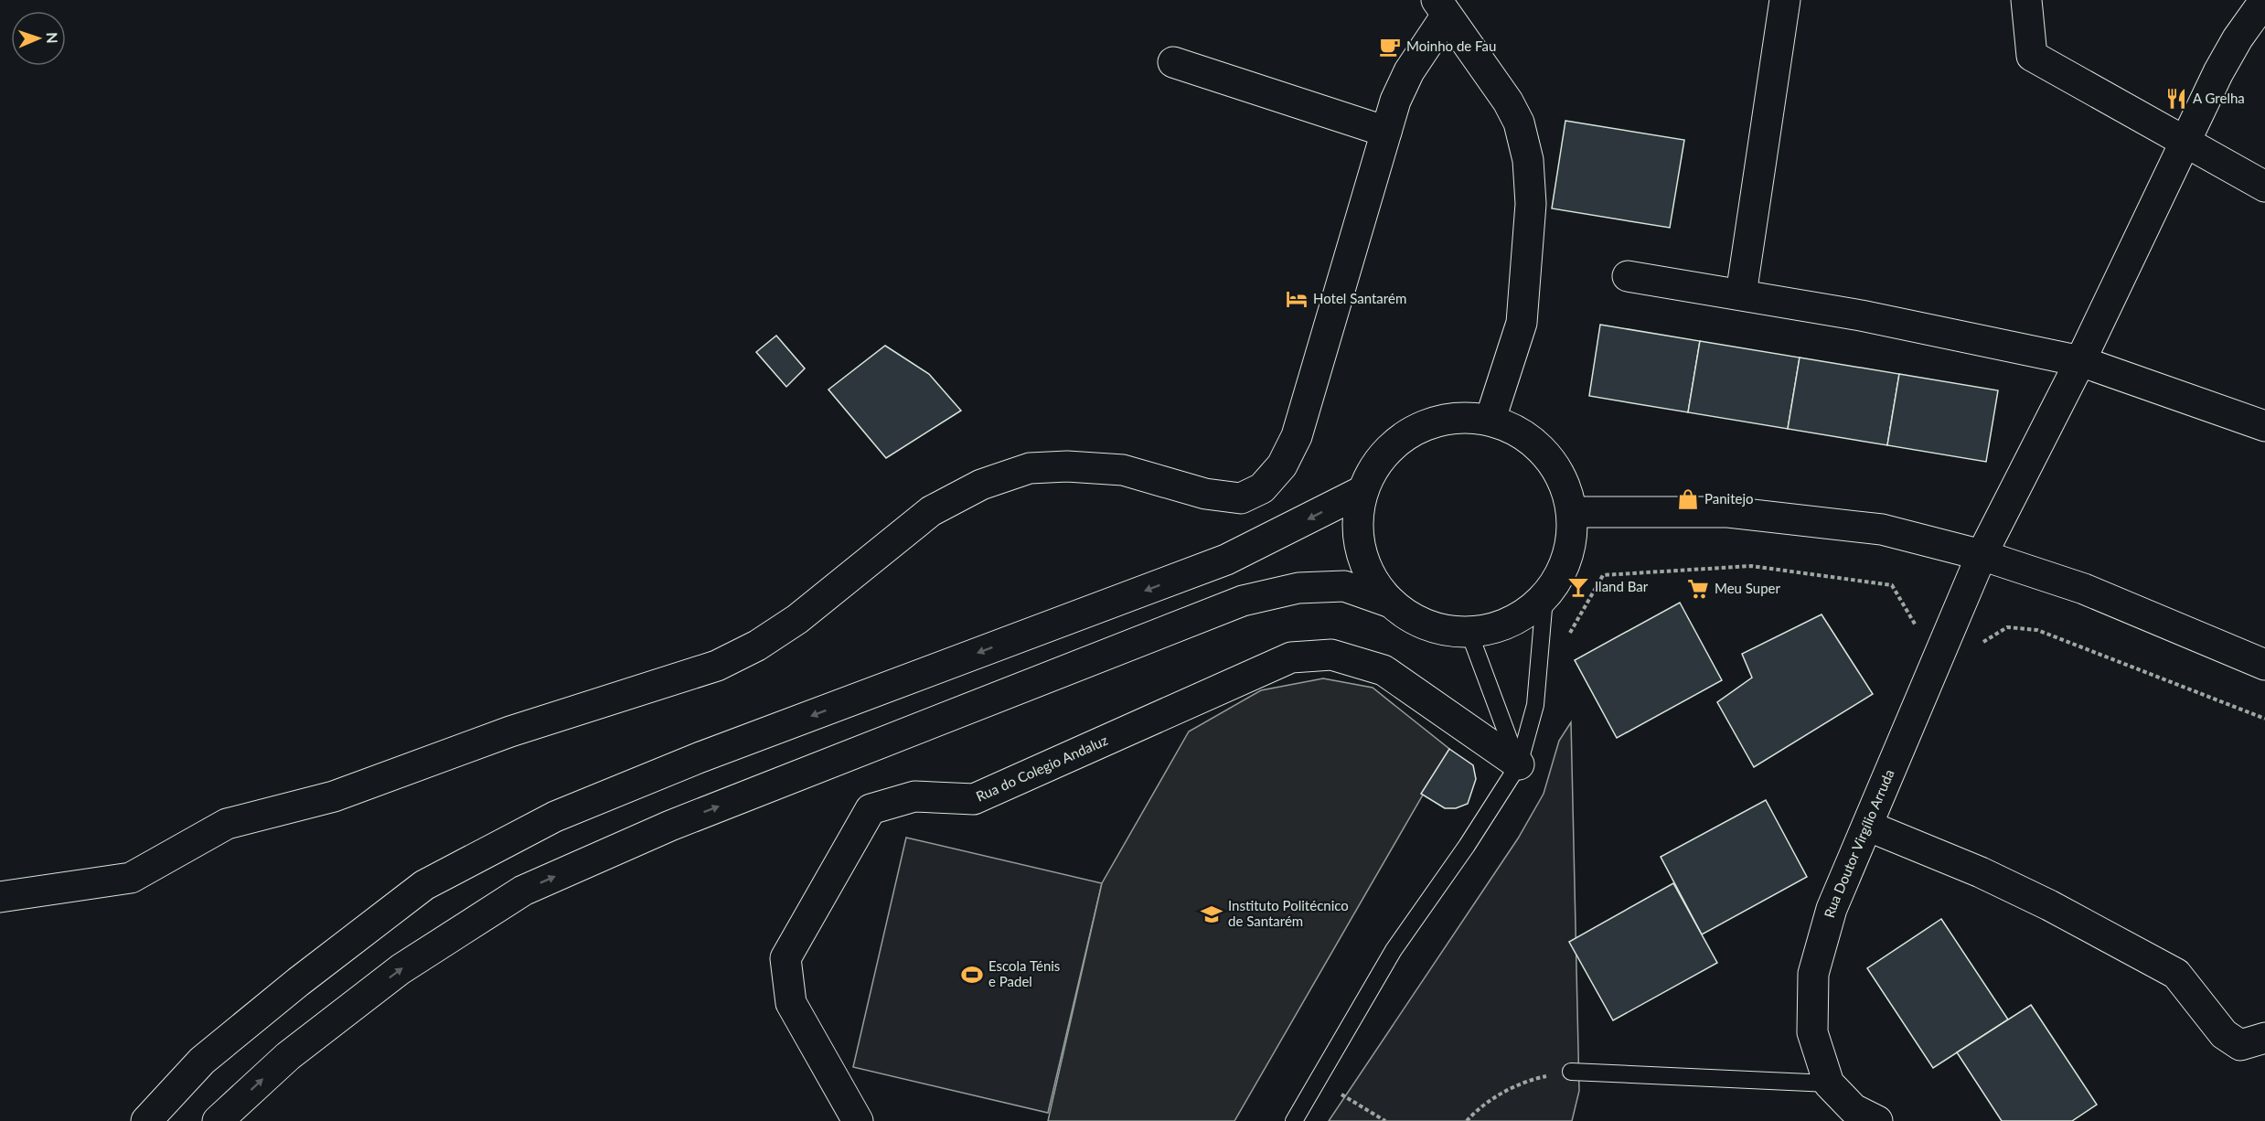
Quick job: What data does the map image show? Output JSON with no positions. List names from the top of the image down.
{
  "streets": {
    "street": ["Rua do Colegio Andaluz", "Rua Doutor Virgílio Arruda"]
  },
  "places": {
    "cafe": ["Moinho de Fau"],
    "restaurant": ["A Grelha"],
    "hotel": ["Hotel Santarém"],
    "shop": ["Panitejo"],
    "bar": ["Iland Bar"],
    "supermarket": ["Meu Super"],
    "school or university": ["Instituto Politécnico de Santarém"],
    "sports": ["Escola Ténis e Padel"]
  },
  "north": "right"
}
